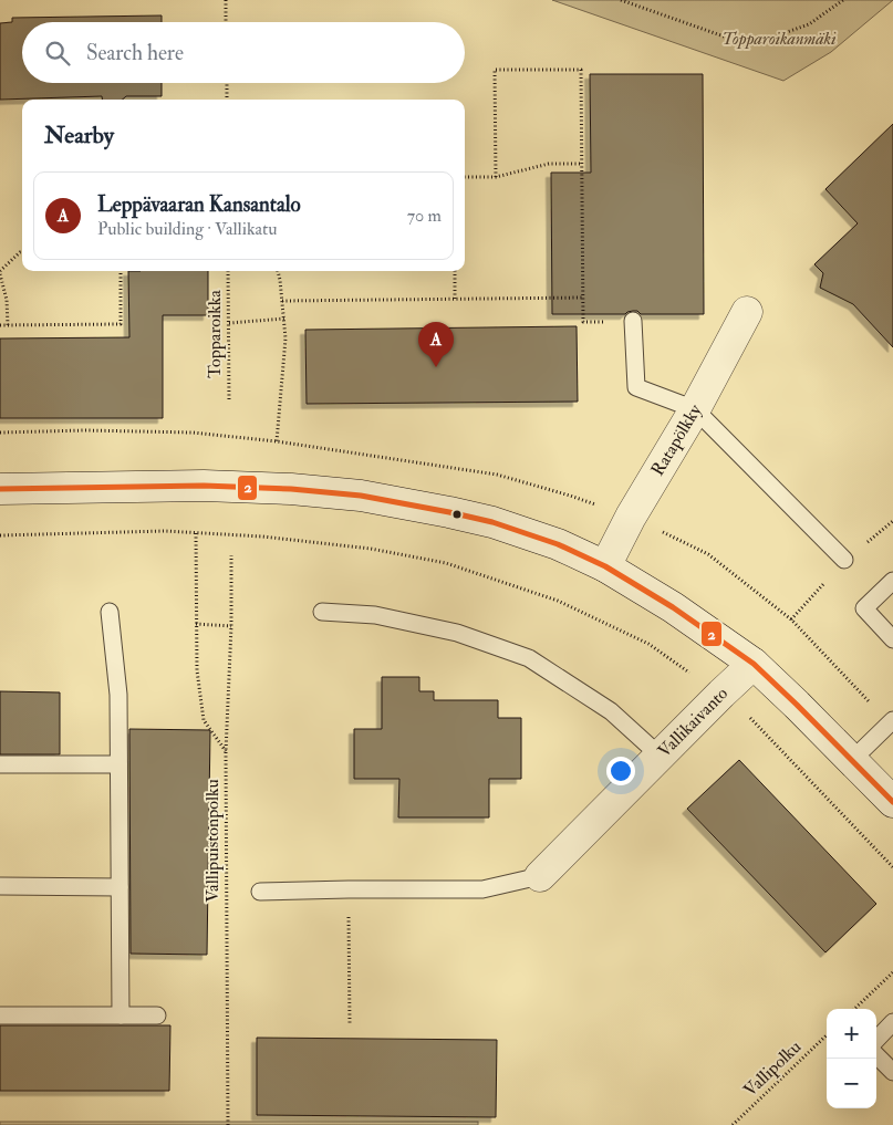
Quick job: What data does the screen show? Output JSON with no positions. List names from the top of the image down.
{
  "streets": {
    "main road": ["Ratapölkky", "Vallikaivanto"],
    "path": ["Topparoikka", "Vallipuistonpolku", "Vallipolku"]
  },
  "parks": ["Topparoikanmäki"],
  "lines": ["transit line 2"],
  "page": {
    "search": "Search here",
    "heading": "Nearby",
    "list": [
      {
        "mark": "A",
        "name": "Leppävaaran Kansantalo",
        "note": "Public building · Vallikatu",
        "value": "70 m"
      }
    ],
    "pins": "A",
    "map_buttons": ["+", "−"]
  }
}
